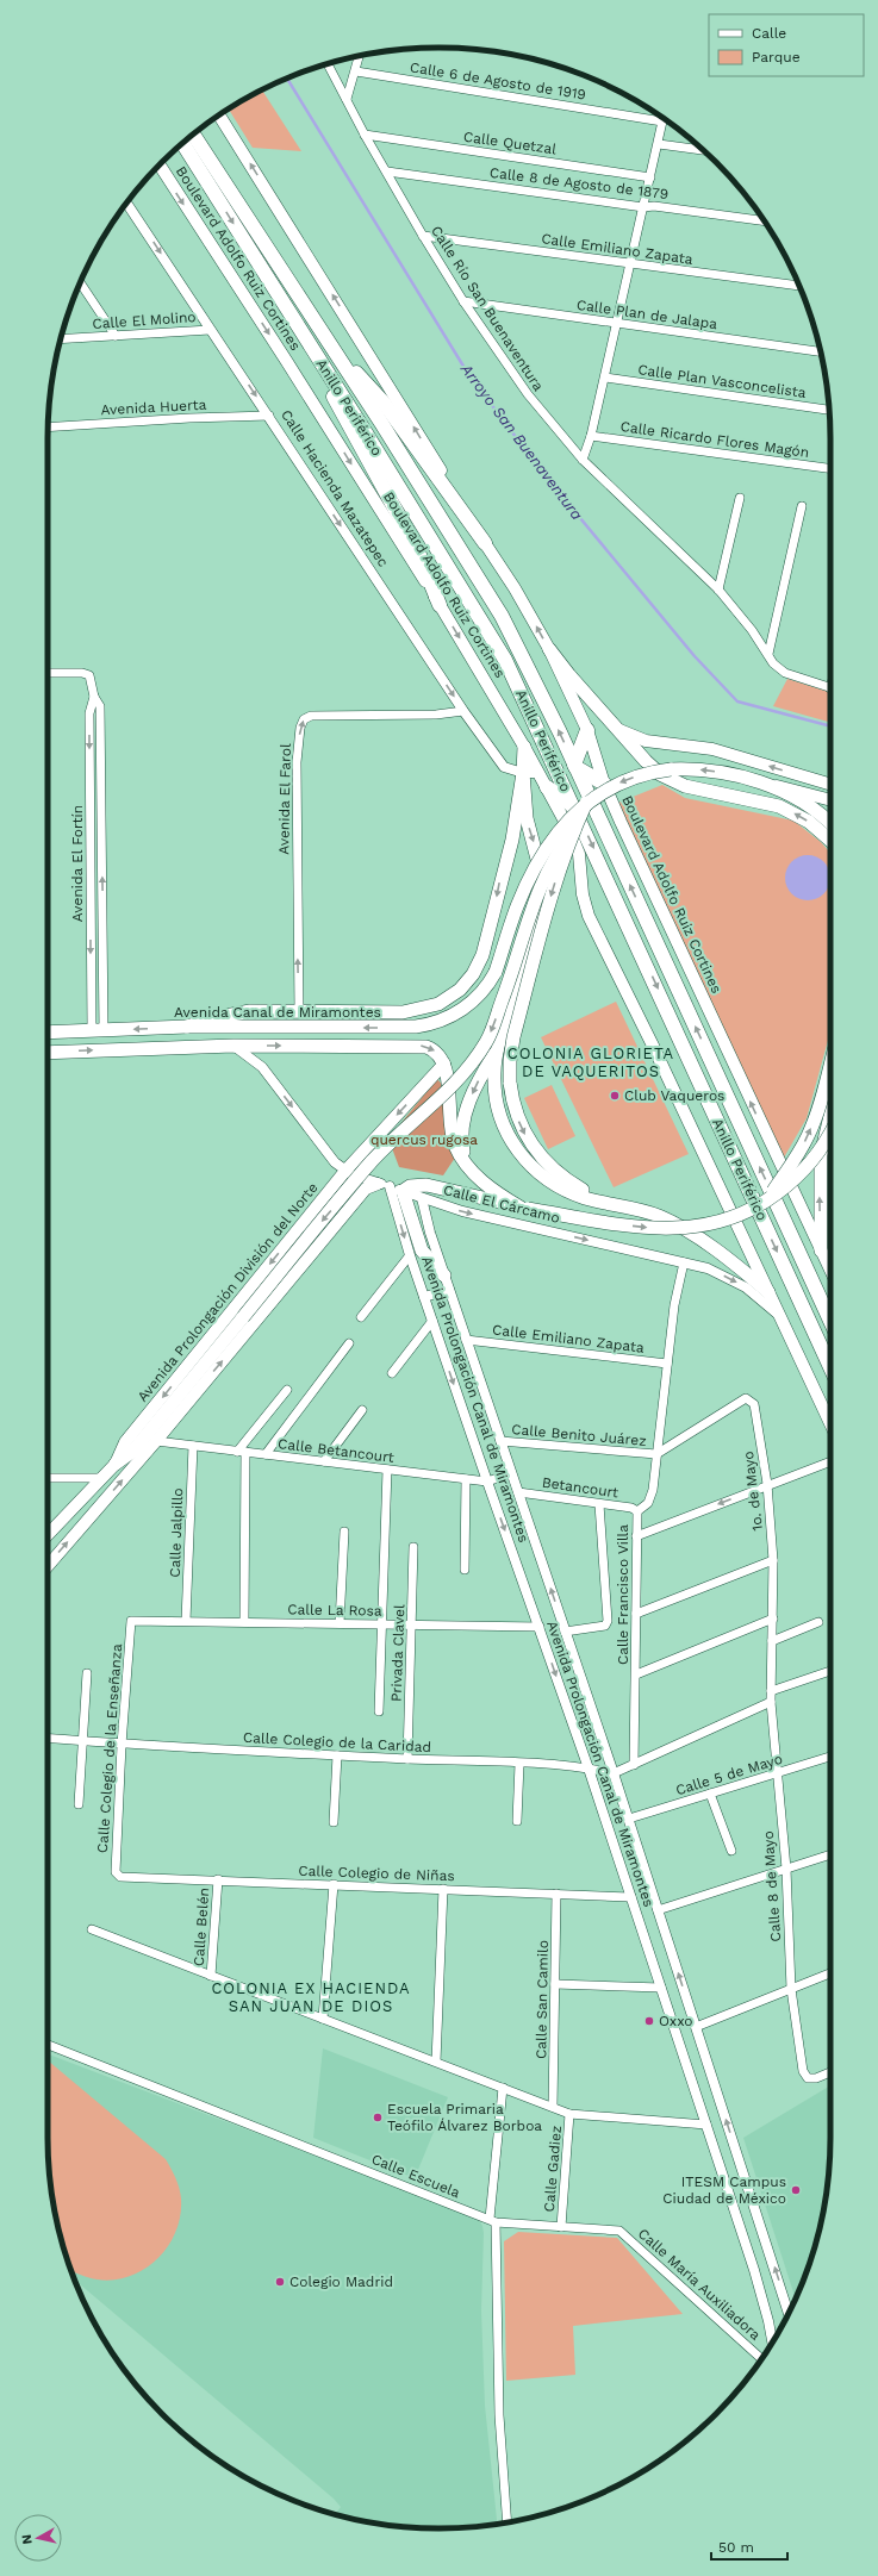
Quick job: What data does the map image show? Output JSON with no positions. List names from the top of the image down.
{
  "streets": {
    "highway": ["Anillo Periférico"],
    "main road": ["Boulevard Adolfo Ruiz Cortines", "Avenida Canal de Miramontes", "Avenida Prolongación División del Norte"],
    "street": [
      "Calle 6 de Agosto de 1919",
      "Calle Quetzal",
      "Calle 8 de Agosto de 1879",
      "Calle Emiliano Zapata",
      "Calle Río San Buenaventura",
      "Calle Plan de Jalapa",
      "Calle El Molino",
      "Calle Plan Vasconcelista",
      "Avenida Huerta",
      "Calle Ricardo Flores Magón",
      "Calle Hacienda Mazatepec",
      "Avenida El Farol",
      "Avenida El Fortín",
      "Calle El Cárcamo",
      "Avenida Prolongación Canal de Miramontes",
      "Calle Benito Juárez",
      "Calle Betancourt",
      "Betancourt",
      "1o. de Mayo",
      "Calle Jalpillo",
      "Calle Francisco Villa",
      "Calle La Rosa",
      "Privada Clavel",
      "Calle Colegio de la Caridad",
      "Calle Colegio de la Enseñanza",
      "Calle 5 de Mayo",
      "Calle Colegio de Niñas",
      "Calle 8 de Mayo",
      "Calle Belén",
      "Calle San Camilo",
      "Calle Gadiez",
      "Calle Escuela",
      "Calle María Auxiliadora"
    ]
  },
  "crossings": [
    ["Calle Quetzal", "Calle Río San Buenaventura"],
    ["Calle 8 de Agosto de 1879", "Calle Río San Buenaventura"],
    ["Calle Emiliano Zapata", "Calle Río San Buenaventura"],
    ["Calle Emiliano Zapata", "Avenida Prolongación Canal de Miramontes"],
    ["Calle Emiliano Zapata", "Calle Francisco Villa"],
    ["Boulevard Adolfo Ruiz Cortines", "Calle Hacienda Mazatepec"],
    ["Boulevard Adolfo Ruiz Cortines", "Calle El Cárcamo"],
    ["Calle Río San Buenaventura", "Calle Plan de Jalapa"],
    ["Calle El Molino", "Calle Hacienda Mazatepec"],
    ["Avenida Huerta", "Calle Hacienda Mazatepec"],
    ["Anillo Periférico", "Avenida Canal de Miramontes"],
    ["Calle Hacienda Mazatepec", "Avenida El Farol"],
    ["Avenida El Fortín", "Avenida Canal de Miramontes"],
    ["Calle El Cárcamo", "Avenida Prolongación División del Norte"],
    ["Calle El Cárcamo", "Avenida Prolongación Canal de Miramontes"],
    ["Calle El Cárcamo", "Calle Francisco Villa"],
    ["Avenida Prolongación Canal de Miramontes", "Calle Benito Juárez"],
    ["Avenida Prolongación Canal de Miramontes", "Calle Betancourt"],
    ["Avenida Prolongación Canal de Miramontes", "Betancourt"],
    ["Avenida Prolongación Canal de Miramontes", "Calle La Rosa"],
    ["Avenida Prolongación Canal de Miramontes", "Calle Colegio de la Caridad"],
    ["Avenida Prolongación Canal de Miramontes", "Calle 5 de Mayo"],
    ["Avenida Prolongación Canal de Miramontes", "Calle Colegio de Niñas"],
    ["Calle Benito Juárez", "1o. de Mayo"],
    ["Calle Benito Juárez", "Calle Francisco Villa"],
    ["Calle Betancourt", "Calle Jalpillo"],
    ["Betancourt", "Calle Francisco Villa"],
    ["1o. de Mayo", "Calle Francisco Villa"],
    ["1o. de Mayo", "Calle 8 de Mayo"],
    ["Calle Jalpillo", "Calle La Rosa"],
    ["Calle La Rosa", "Privada Clavel"],
    ["Calle La Rosa", "Calle Colegio de la Enseñanza"],
    ["Privada Clavel", "Calle Colegio de la Caridad"],
    ["Calle Colegio de la Caridad", "Calle Colegio de la Enseñanza"],
    ["Calle Colegio de la Enseñanza", "Calle Colegio de Niñas"],
    ["Calle 5 de Mayo", "Calle 8 de Mayo"],
    ["Calle Colegio de Niñas", "Calle Belén"],
    ["Calle Colegio de Niñas", "Calle San Camilo"],
    ["Calle Gadiez", "Calle María Auxiliadora"],
    ["Calle Escuela", "Calle María Auxiliadora"]
  ],
  "one_way": ["Calle Hacienda Mazatepec", "Calle El Cárcamo"],
  "districts": ["COLONIA GLORIETA DE VAQUERITOS", "COLONIA EX HACIENDA SAN JUAN DE DIOS"],
  "water": ["Arroyo San Buenaventura"],
  "parks": ["quercus rugosa"],
  "places": [
    "Club Vaqueros",
    "Oxxo",
    "Escuela Primaria Teófilo Álvarez Borboa",
    "ITESM Campus Ciudad de México",
    "Colegio Madrid"
  ],
  "legend": ["Calle", "Parque"],
  "scale_bar": "50 m",
  "north": "left"
}
